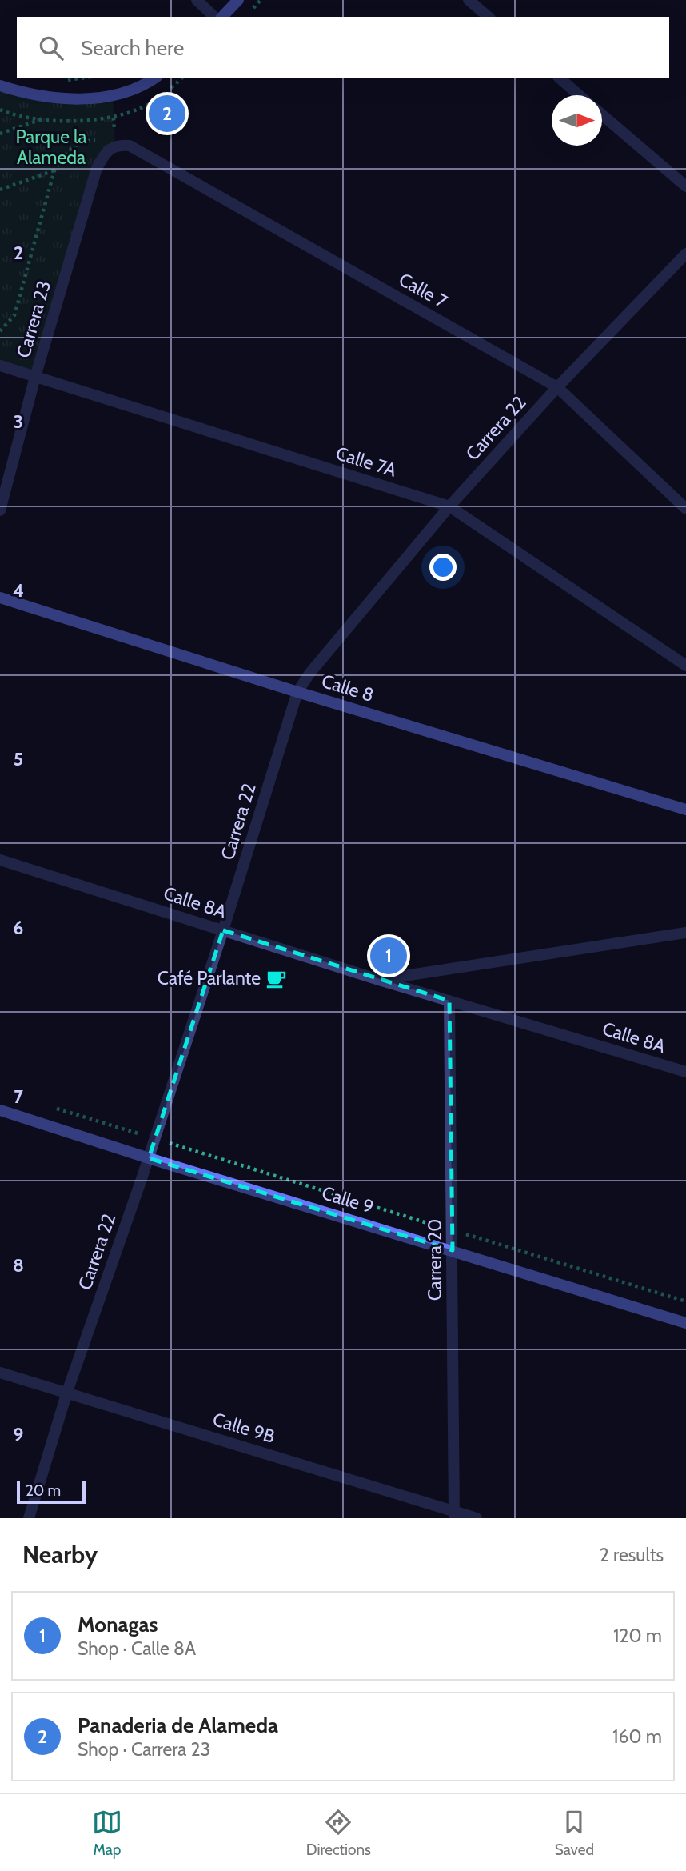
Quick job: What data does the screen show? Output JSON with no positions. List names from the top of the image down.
{
  "streets": {
    "main road": ["Calle 8", "Calle 9"],
    "street": [
      "Calle 7",
      "Carrera 23",
      "Carrera 22",
      "Calle 7A",
      "Calle 8A",
      "Carrera 20",
      "Calle 9B"
    ]
  },
  "crossings": [
    ["Calle 7", "Carrera 23"],
    ["Calle 7", "Carrera 22"],
    ["Carrera 23", "Calle 7A"],
    ["Carrera 22", "Calle 7A"],
    ["Carrera 22", "Calle 8"],
    ["Carrera 22", "Calle 8A"],
    ["Carrera 22", "Calle 9"],
    ["Carrera 22", "Calle 9B"],
    ["Calle 8A", "Carrera 20"],
    ["Calle 9", "Carrera 20"],
    ["Carrera 20", "Calle 9B"]
  ],
  "parks": ["Parque la Alameda"],
  "places": {
    "cafe": ["Café Parlante"]
  },
  "scale_bar": "20 m",
  "north": "right",
  "page": {
    "search": "Search here",
    "pins": ["2", "1"],
    "scale": "20 m",
    "heading": ["Nearby", "2 results"],
    "list": [
      {
        "mark": "1",
        "name": "Monagas",
        "note": "Shop · Calle 8A",
        "value": "120 m"
      },
      {
        "mark": "2",
        "name": "Panaderia de Alameda",
        "note": "Shop · Carrera 23",
        "value": "160 m"
      }
    ],
    "nav": ["Map", "Directions", "Saved"]
  },
  "grid": {
    "rows": [
      "2",
      "3",
      "4",
      "5",
      "6",
      "7",
      "8",
      "9"
    ]
  }
}
